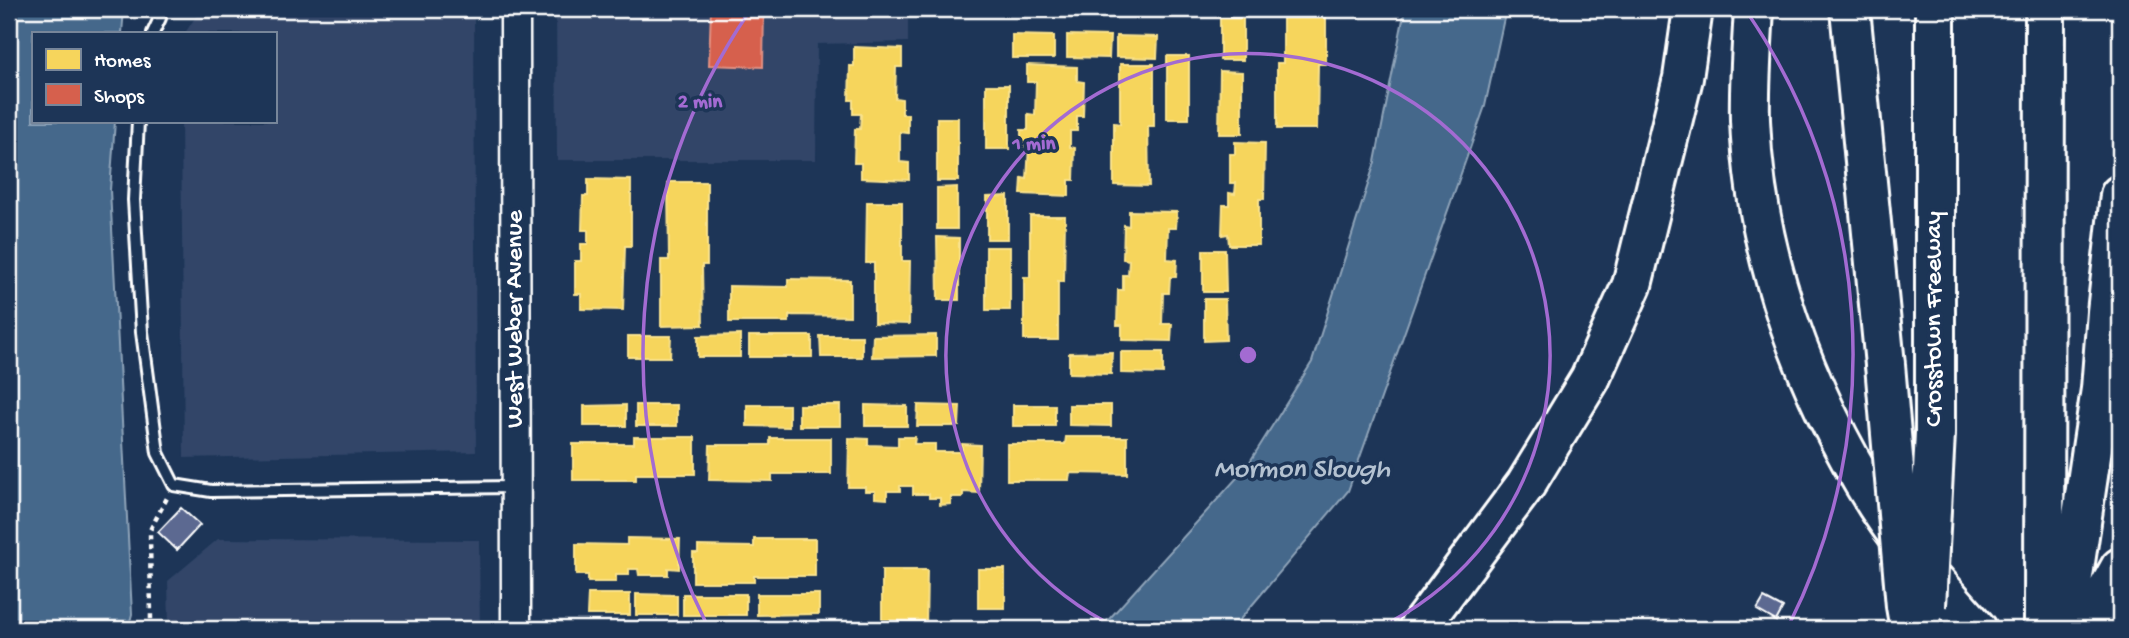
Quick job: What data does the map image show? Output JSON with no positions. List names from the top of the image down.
{
  "streets": {
    "highway": ["Crosstown Freeway"],
    "street": ["West Weber Avenue"]
  },
  "water": ["Mormon Slough"],
  "legend": ["Homes", "Shops"],
  "rings": ["2 min", "1 min"]
}
